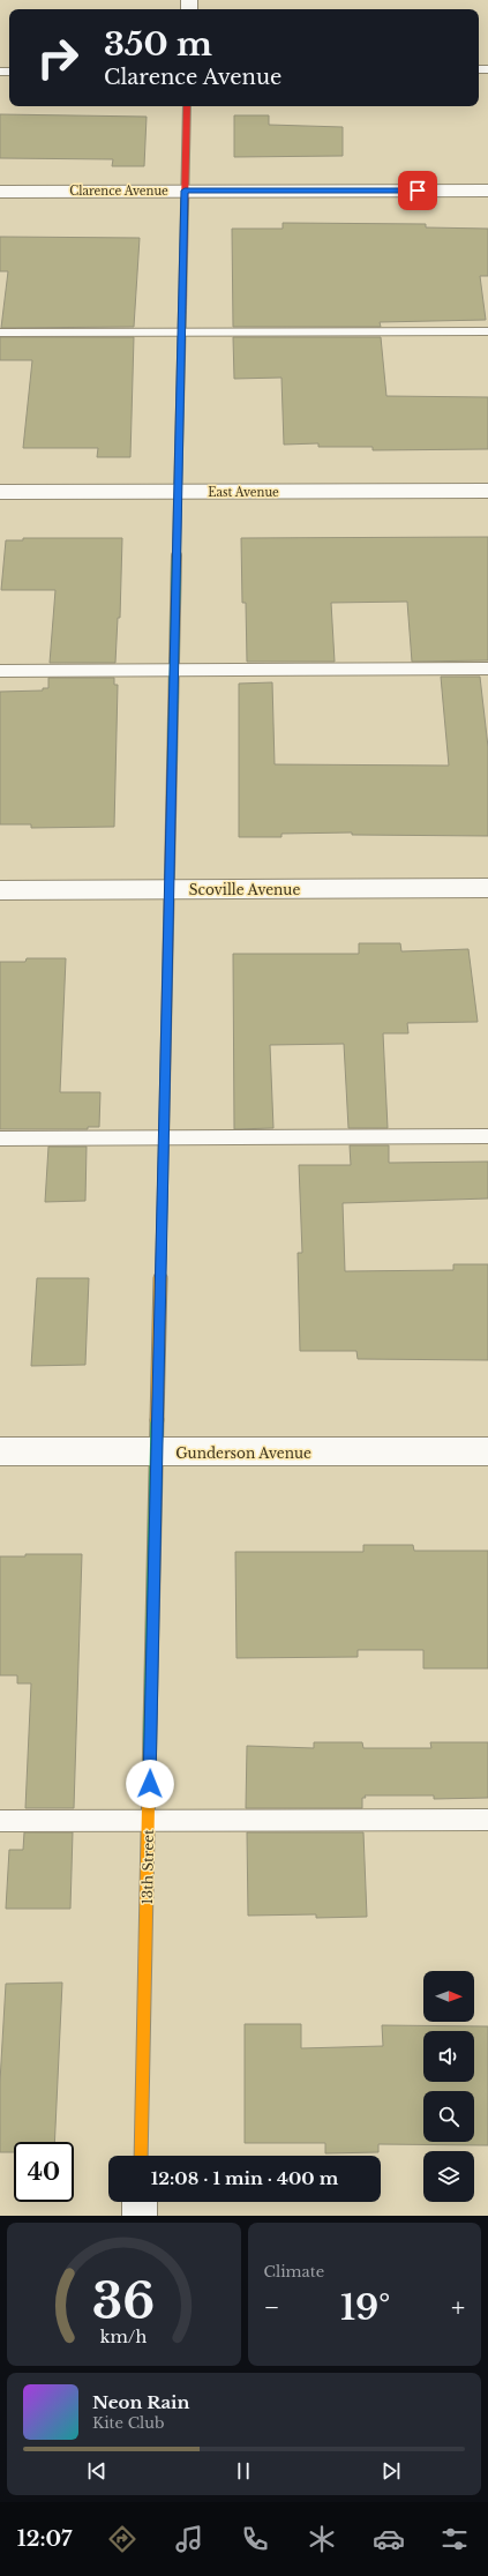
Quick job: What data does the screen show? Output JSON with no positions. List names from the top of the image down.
{
  "streets": {
    "street": [
      "Clarence Avenue",
      "East Avenue",
      "Scoville Avenue",
      "Gunderson Avenue",
      "13th Street"
    ]
  },
  "crossings": [
    ["Clarence Avenue", "13th Street"],
    ["East Avenue", "13th Street"],
    ["Scoville Avenue", "13th Street"],
    ["Gunderson Avenue", "13th Street"]
  ],
  "north": "right",
  "page": {
    "turn": ["350 m", "Clarence Avenue"],
    "limit": "40",
    "trip": "12:08 · 1 min · 400 m",
    "tile": "Climate",
    "heat": ["−", "19°", "+"],
    "song": ["Neon Rain", "Kite Club"],
    "tabs": "12:07",
    "gauge": ["36", "km/h"]
  }
}
